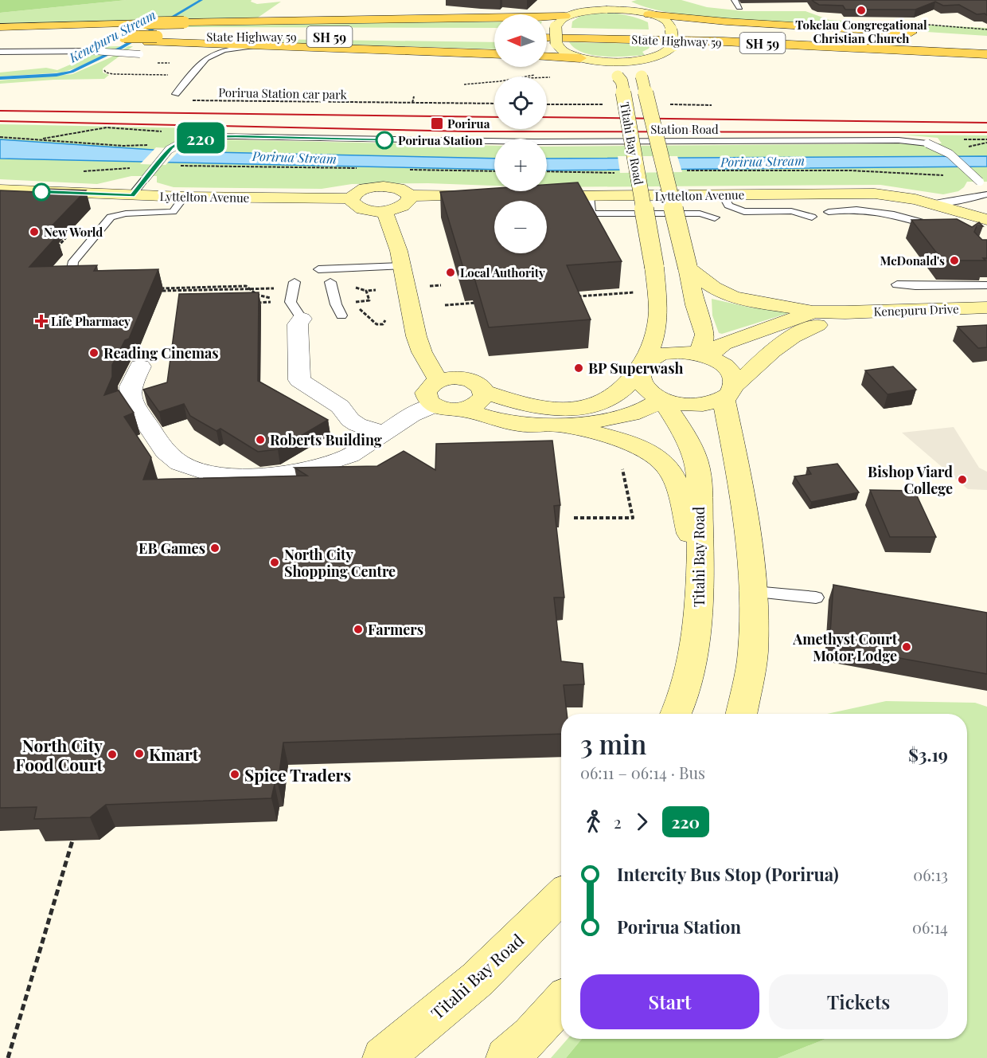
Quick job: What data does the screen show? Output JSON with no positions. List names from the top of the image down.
{
  "streets": {
    "main road": [
      "State Highway 59",
      "SH 59",
      "Titahi Bay Road",
      "Lyttelton Avenue",
      "Kenepuru Drive"
    ],
    "lane": ["Station Road"],
    "path": ["Porirua Station car park"]
  },
  "crossings": [
    ["Station Road", "Lyttelton Avenue"],
    ["Titahi Bay Road", "Kenepuru Drive"]
  ],
  "water": ["Kenepuru Stream", "Porirua Stream"],
  "places": {
    "other": [
      "Tokelau Congregational Christian Church",
      "Porirua Station",
      "New World",
      "McDonald's",
      "Local Authority",
      "Reading Cinemas",
      "BP Superwash",
      "Roberts Building",
      "Bishop Viard College",
      "EB Games",
      "North City Shopping Centre",
      "Farmers",
      "Amethyst Court Motor Lodge",
      "Kmart",
      "North City Food Court",
      "Spice Traders"
    ],
    "transit": ["Porirua"],
    "health": ["Life Pharmacy"]
  },
  "lines": ["bus line 220"],
  "north": "left",
  "page": {
    "on_map": "220",
    "map_buttons": ["+", "−"],
    "heading": ["3 min", "06:11 – 06:14 · Bus", "$3.19"],
    "legs": ["2", "220"],
    "list": [
      {
        "name": "Intercity Bus Stop (Porirua)",
        "value": "06:13"
      },
      {
        "name": "Porirua Station",
        "value": "06:14"
      }
    ],
    "buttons": ["Start", "Tickets"]
  }
}
